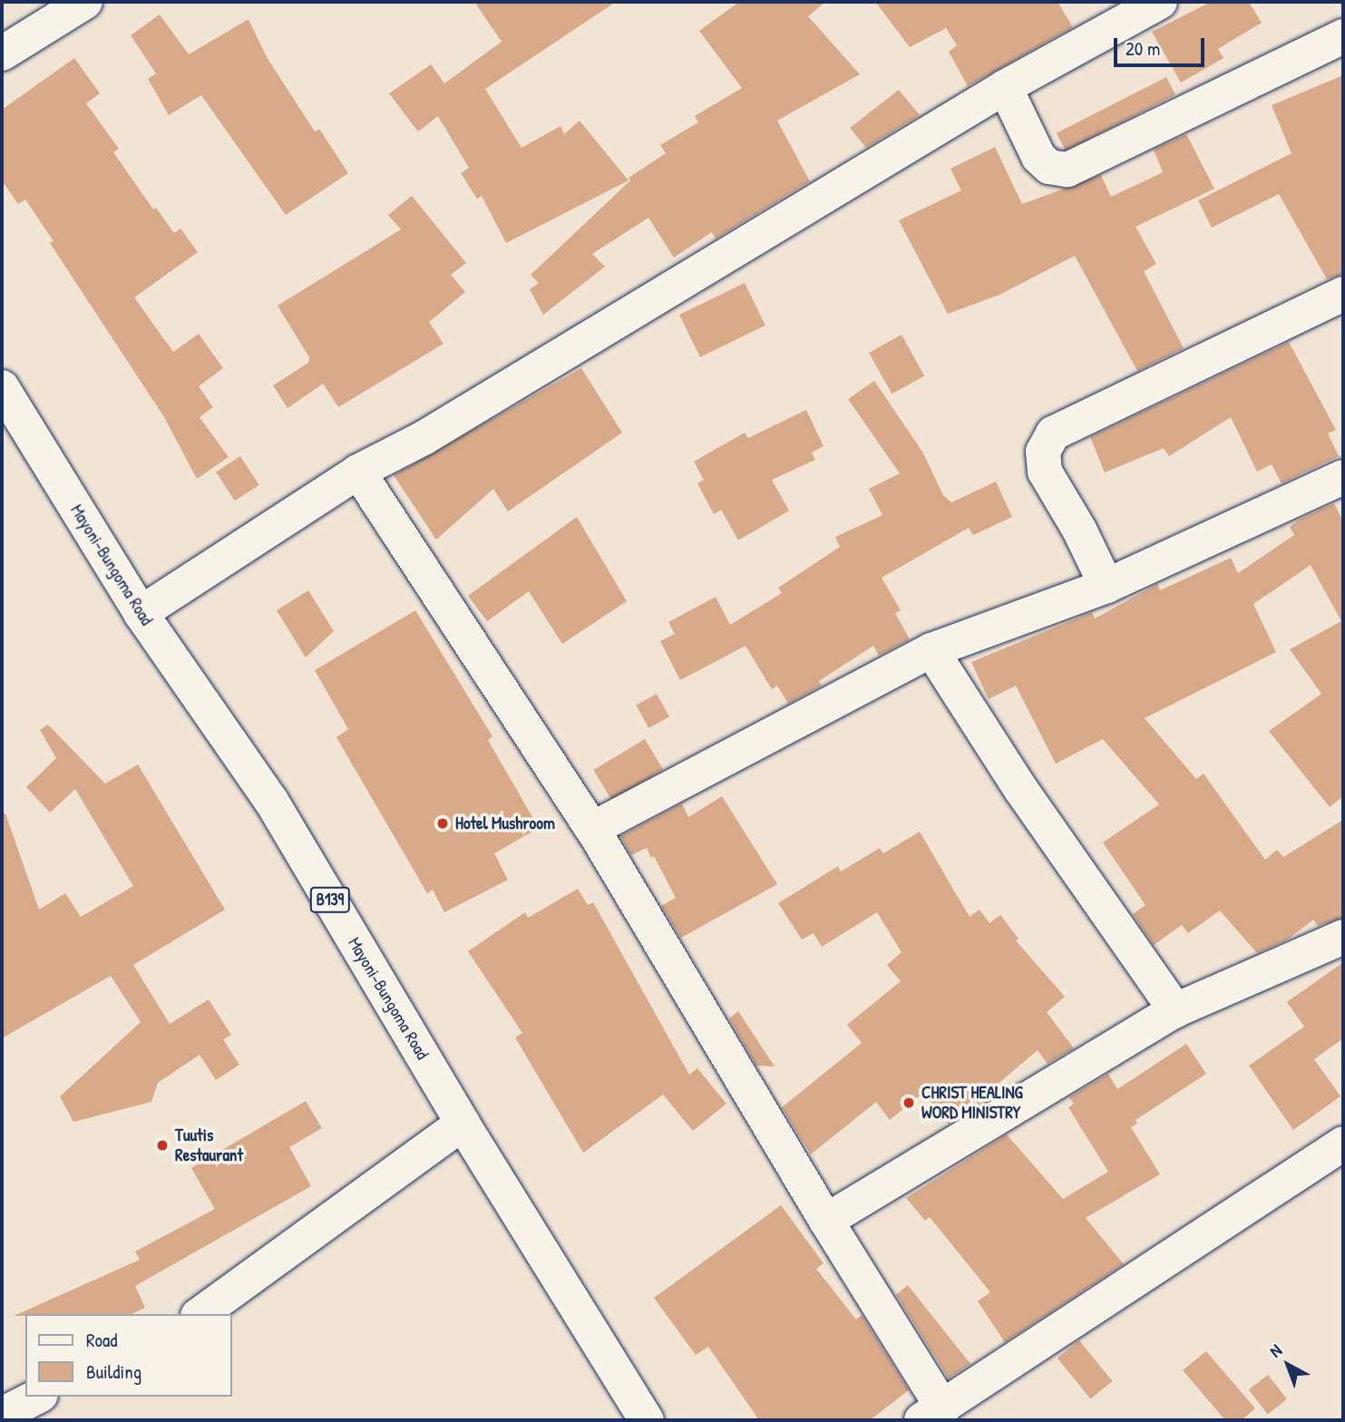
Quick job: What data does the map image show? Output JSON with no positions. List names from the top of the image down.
{
  "streets": {
    "street": ["Mayoni-Bungoma Road", "B139"]
  },
  "places": ["Hotel Mushroom", "CHRIST HEALING WORD MINISTRY", "Tuutis Restaurant"],
  "legend": ["Road", "Building"],
  "scale_bar": "20 m",
  "north": "top left"
}
